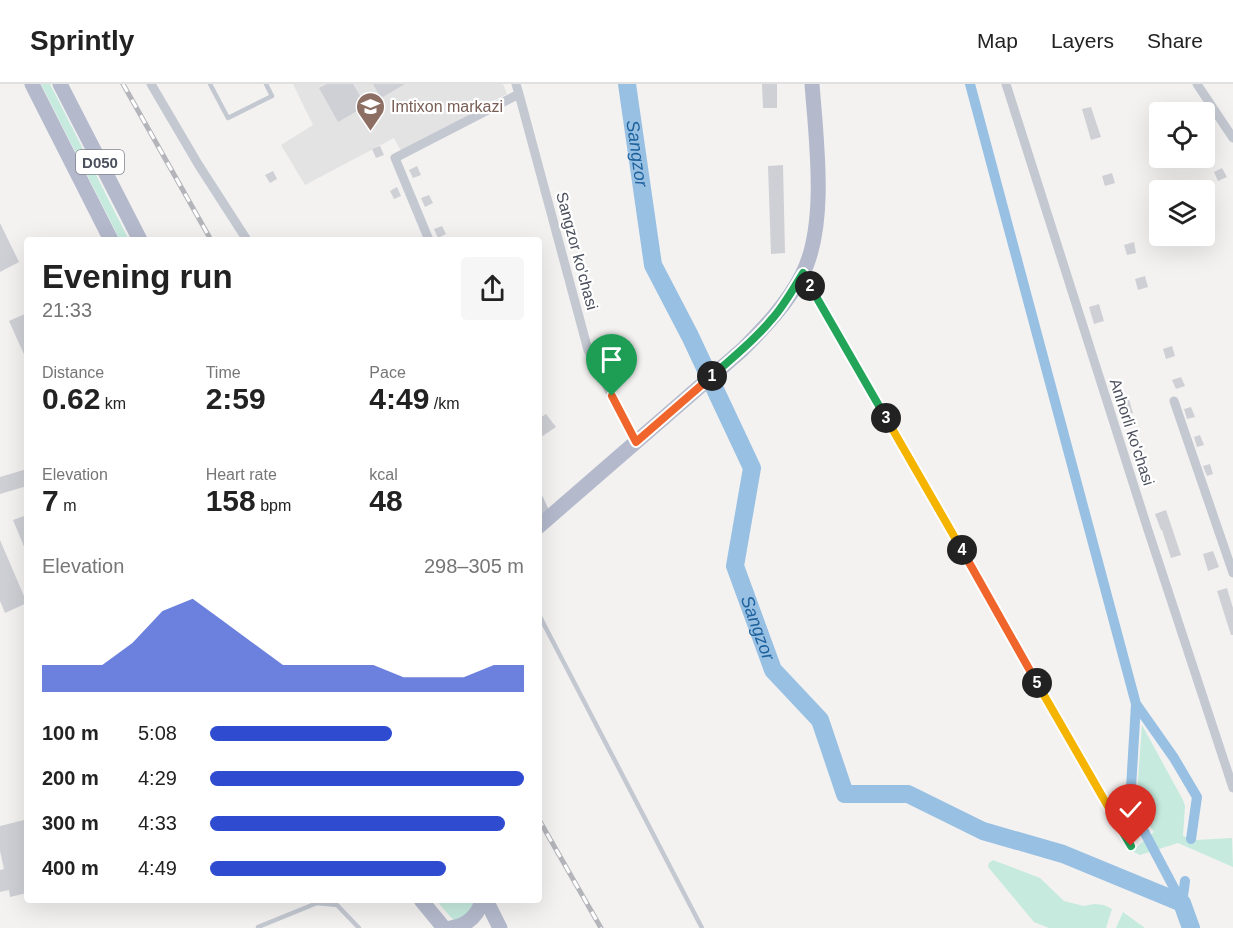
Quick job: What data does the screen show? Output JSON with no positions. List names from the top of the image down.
{
  "streets": {
    "main road": ["D050"],
    "street": ["Sangzor ko'chasi", "Anhorli ko'chasi"]
  },
  "water": ["Sangzor"],
  "places": {
    "school or university": ["Imtixon markazi"]
  },
  "page": {
    "header": "Sprintly",
    "nav": ["Map", "Layers", "Share"],
    "heading": ["Evening run", "21:33"],
    "pins": [
      "2",
      "1",
      "3",
      "4",
      "5"
    ],
    "stats": [
      ["Distance", "0.62 km"],
      ["Time", "2:59"],
      ["Pace", "4:49 /km"],
      ["Elevation", "7 m"],
      ["Heart rate", "158 bpm"],
      ["kcal", "48"]
    ],
    "chart": ["Elevation", "298–305 m"],
    "list": [
      {
        "name": "100 m",
        "note": "5:08"
      },
      {
        "name": "200 m",
        "note": "4:29"
      },
      {
        "name": "300 m",
        "note": "4:33"
      },
      {
        "name": "400 m",
        "note": "4:49"
      }
    ]
  }
}
